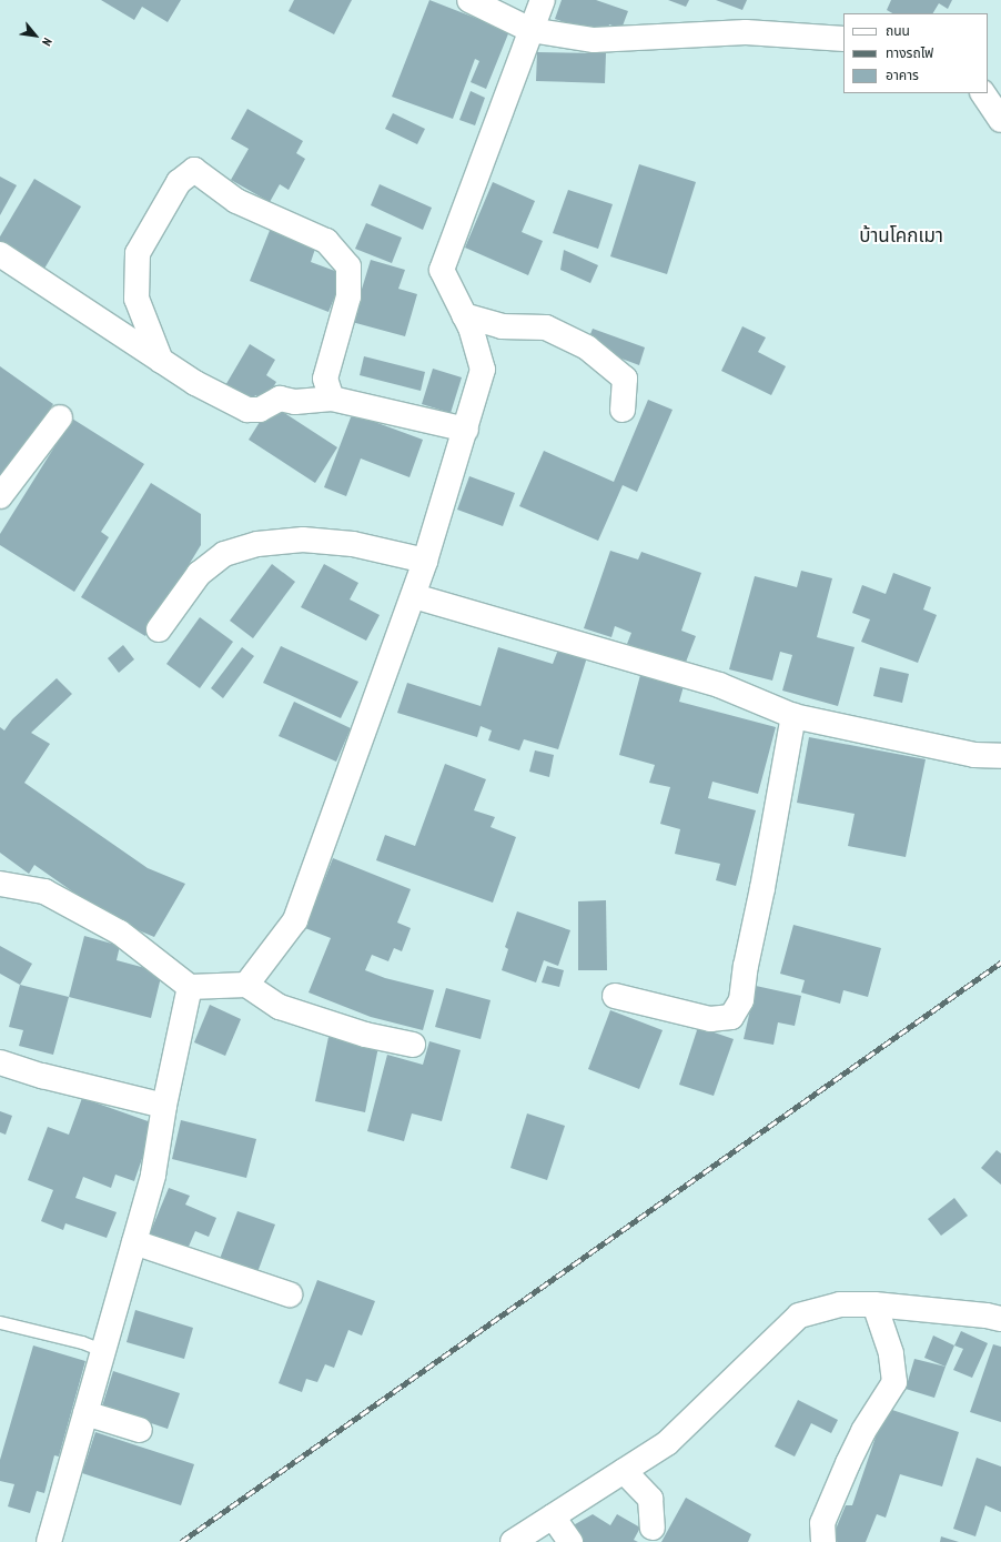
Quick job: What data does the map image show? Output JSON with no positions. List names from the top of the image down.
{
  "districts": ["บ้านโคกเมา"],
  "legend": ["ถนน", "ทางรถไฟ", "อาคาร"],
  "north": "bottom right"
}
